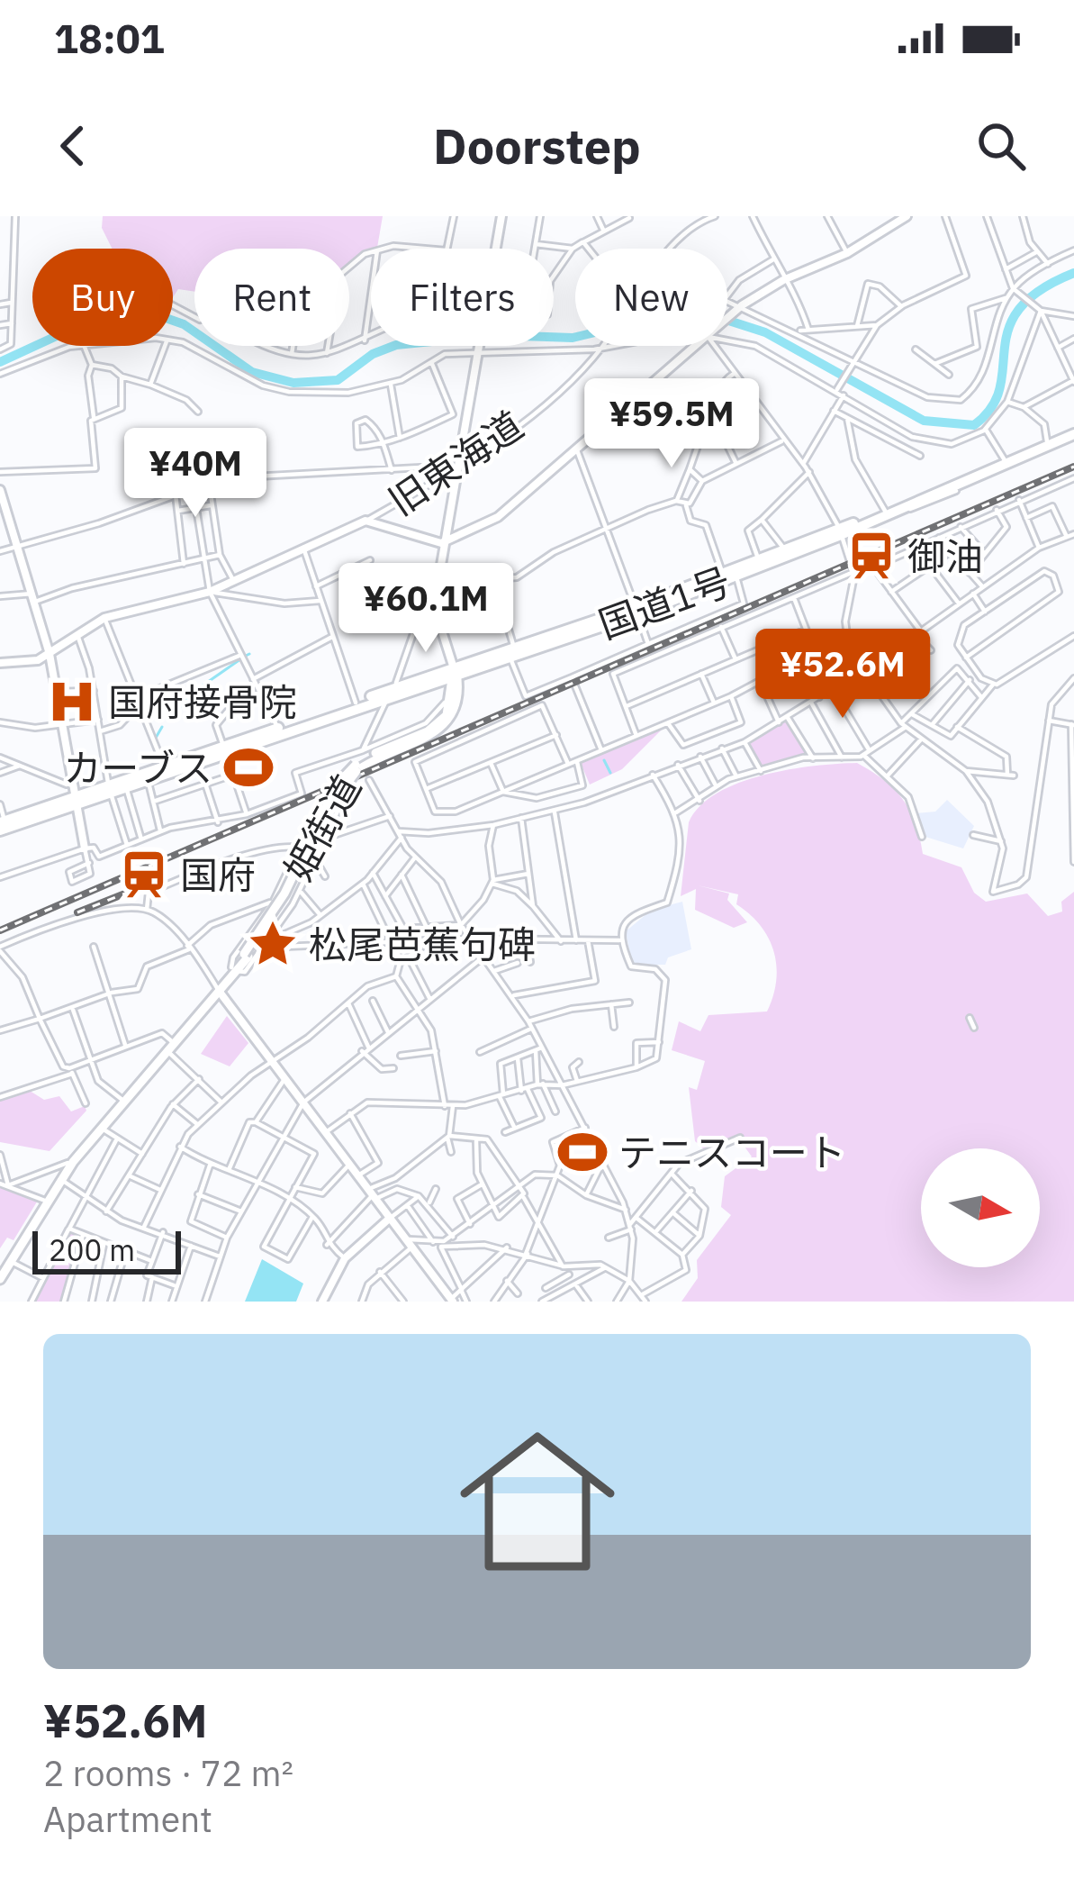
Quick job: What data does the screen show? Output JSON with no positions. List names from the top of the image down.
{
  "streets": {
    "highway": ["国道1号"],
    "main road": ["姫街道"],
    "street": ["旧東海道"]
  },
  "places": {
    "station": ["御油", "国府"],
    "hospital": ["国府接骨院"],
    "sports": ["カーブス", "テニスコート"],
    "place": ["松尾芭蕉句碑"]
  },
  "scale_bar": "200 m",
  "north": "right",
  "page": {
    "status": "18:01",
    "header": "Doorstep",
    "chip": [
      "Buy",
      "Rent",
      "Filters",
      "New"
    ],
    "price": [
      "¥59.5M",
      "¥40M",
      "¥60.1M",
      "¥52.6M"
    ],
    "scale": "200 m",
    "list": [
      {
        "name": "¥52.6M",
        "note": "2 rooms · 72 m² · Apartment"
      }
    ]
  }
}
